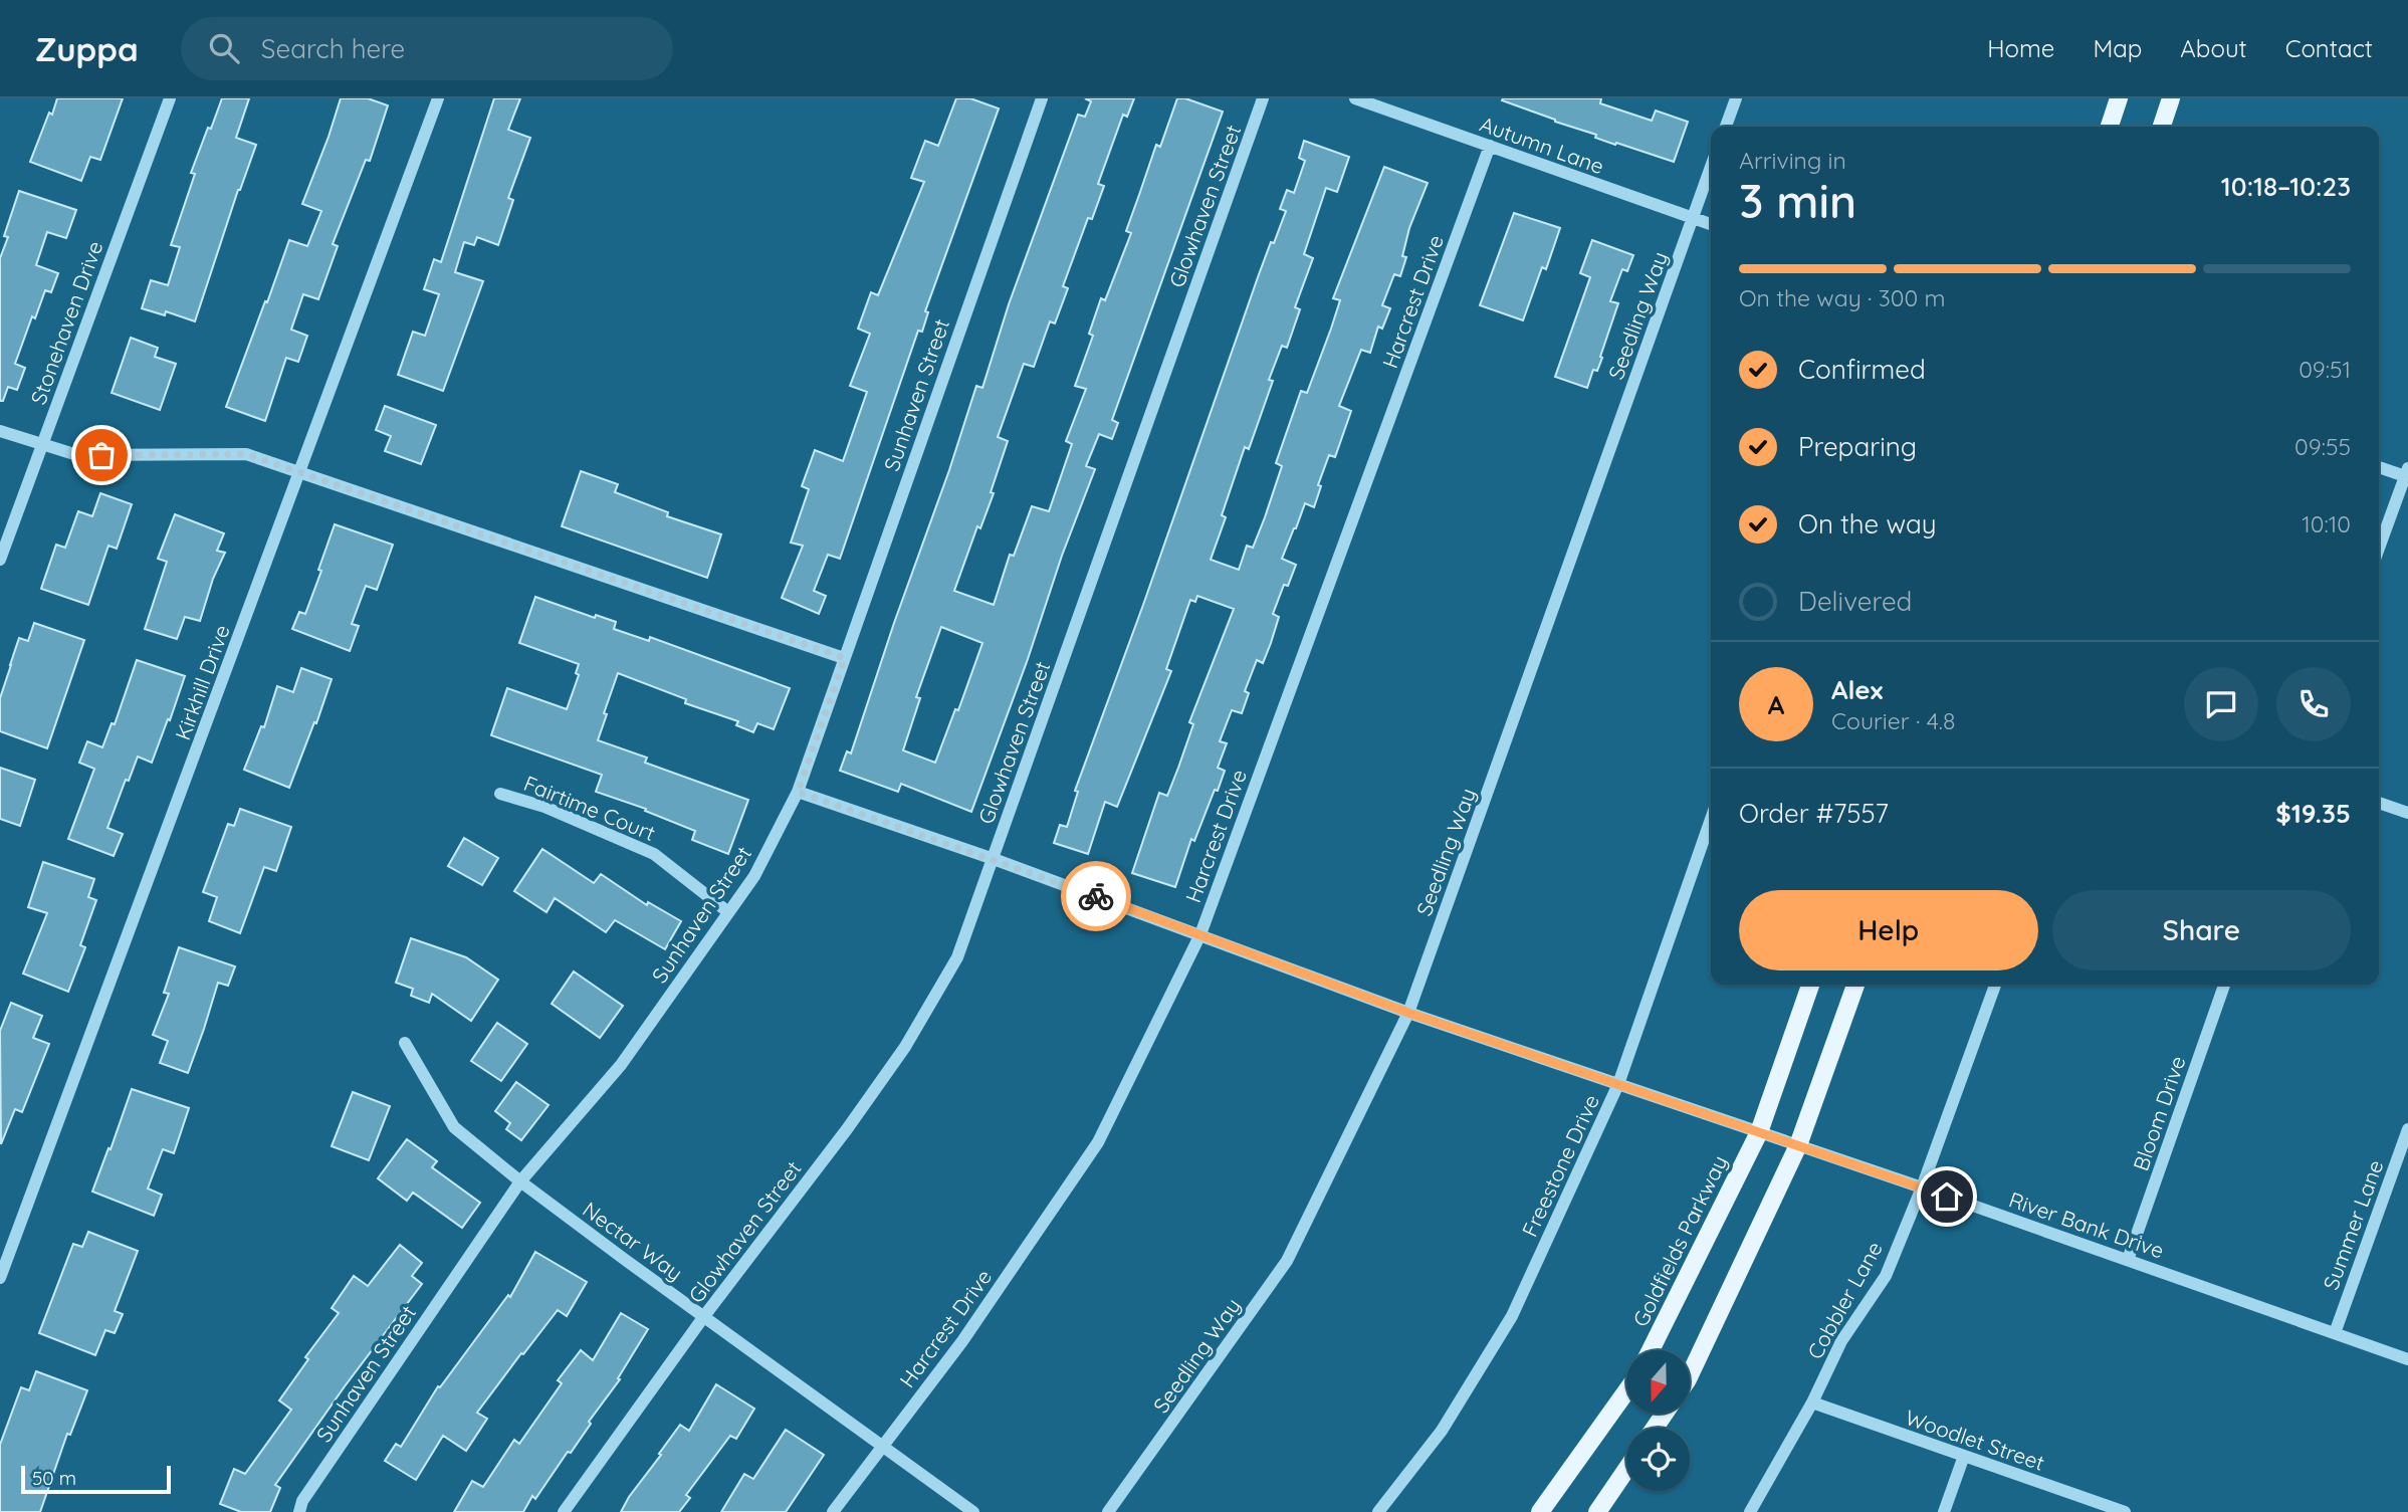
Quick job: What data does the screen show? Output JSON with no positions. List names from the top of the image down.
{
  "streets": {
    "main road": ["Goldfields Parkway"],
    "street": [
      "Autumn Lane",
      "Glowhaven Street",
      "Harcrest Drive",
      "Seedling Way",
      "Stonehaven Drive",
      "Sunhaven Street",
      "Kirkhill Drive",
      "Fairtime Court",
      "Bloom Drive",
      "Freestone Drive",
      "River Bank Drive",
      "Summer Lane",
      "Nectar Way",
      "Cobbler Lane",
      "Woodlet Street"
    ]
  },
  "crossings": [
    ["Autumn Lane", "Harcrest Drive"],
    ["Autumn Lane", "Seedling Way"],
    ["Glowhaven Street", "River Bank Drive"],
    ["Glowhaven Street", "Nectar Way"],
    ["Harcrest Drive", "River Bank Drive"],
    ["Harcrest Drive", "Nectar Way"],
    ["Seedling Way", "River Bank Drive"],
    ["Sunhaven Street", "Fairtime Court"],
    ["Sunhaven Street", "River Bank Drive"],
    ["Sunhaven Street", "Nectar Way"],
    ["Bloom Drive", "River Bank Drive"],
    ["Freestone Drive", "River Bank Drive"],
    ["River Bank Drive", "Summer Lane"],
    ["River Bank Drive", "Goldfields Parkway"],
    ["River Bank Drive", "Cobbler Lane"],
    ["Cobbler Lane", "Woodlet Street"]
  ],
  "scale_bar": "50 m",
  "north": "bottom",
  "page": {
    "header": "Zuppa",
    "search": "Search here",
    "nav": [
      "Home",
      "Map",
      "About",
      "Contact"
    ],
    "heading": ["3 min", "Arriving in", "10:18–10:23"],
    "panel": [
      "Alex",
      "Courier · 4.8",
      "Order #7557",
      "$19.35"
    ],
    "bar": "On the way · 300 m",
    "list": [
      ["Confirmed", "09:51"],
      ["Preparing", "09:55"],
      ["On the way", "10:10"],
      "Delivered"
    ],
    "round": "A",
    "buttons": ["Help", "Share"],
    "scale": "50 m"
  }
}
